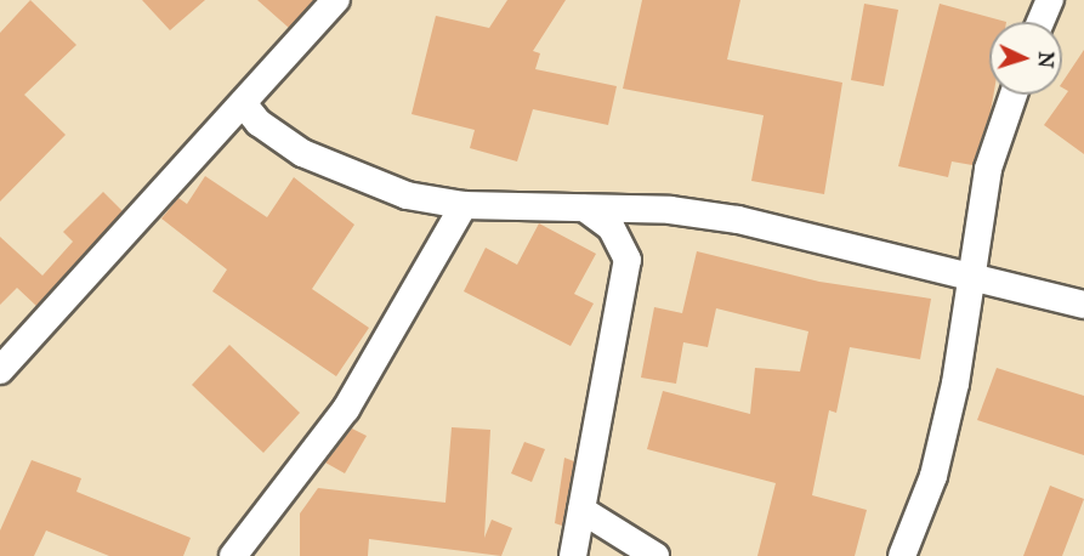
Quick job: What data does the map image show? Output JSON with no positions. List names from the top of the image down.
{
  "north": "right"
}
